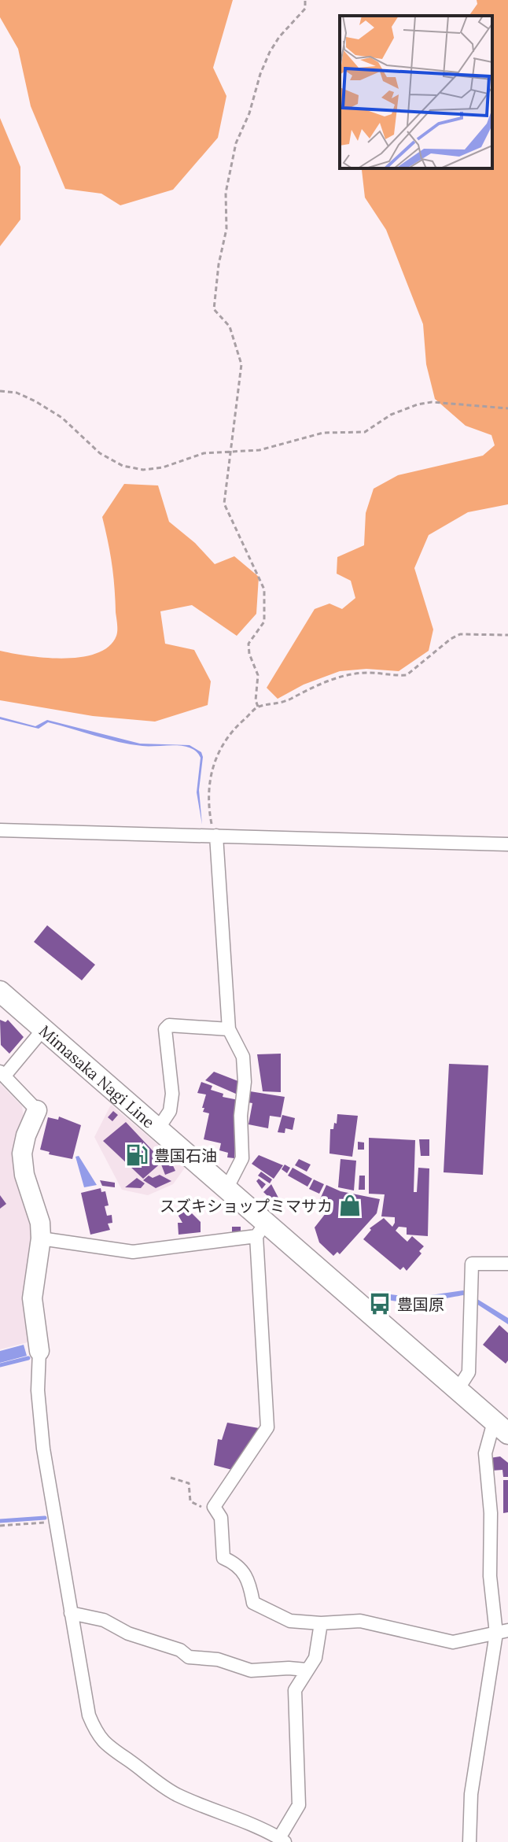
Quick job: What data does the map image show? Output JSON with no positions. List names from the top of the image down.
{
  "streets": {
    "main road": ["Mimasaka Nagi Line"]
  },
  "places": {
    "fuel station": ["豊国石油"],
    "shop": ["スズキショップミマサカ"],
    "bus stop": ["豊国原"]
  }
}
